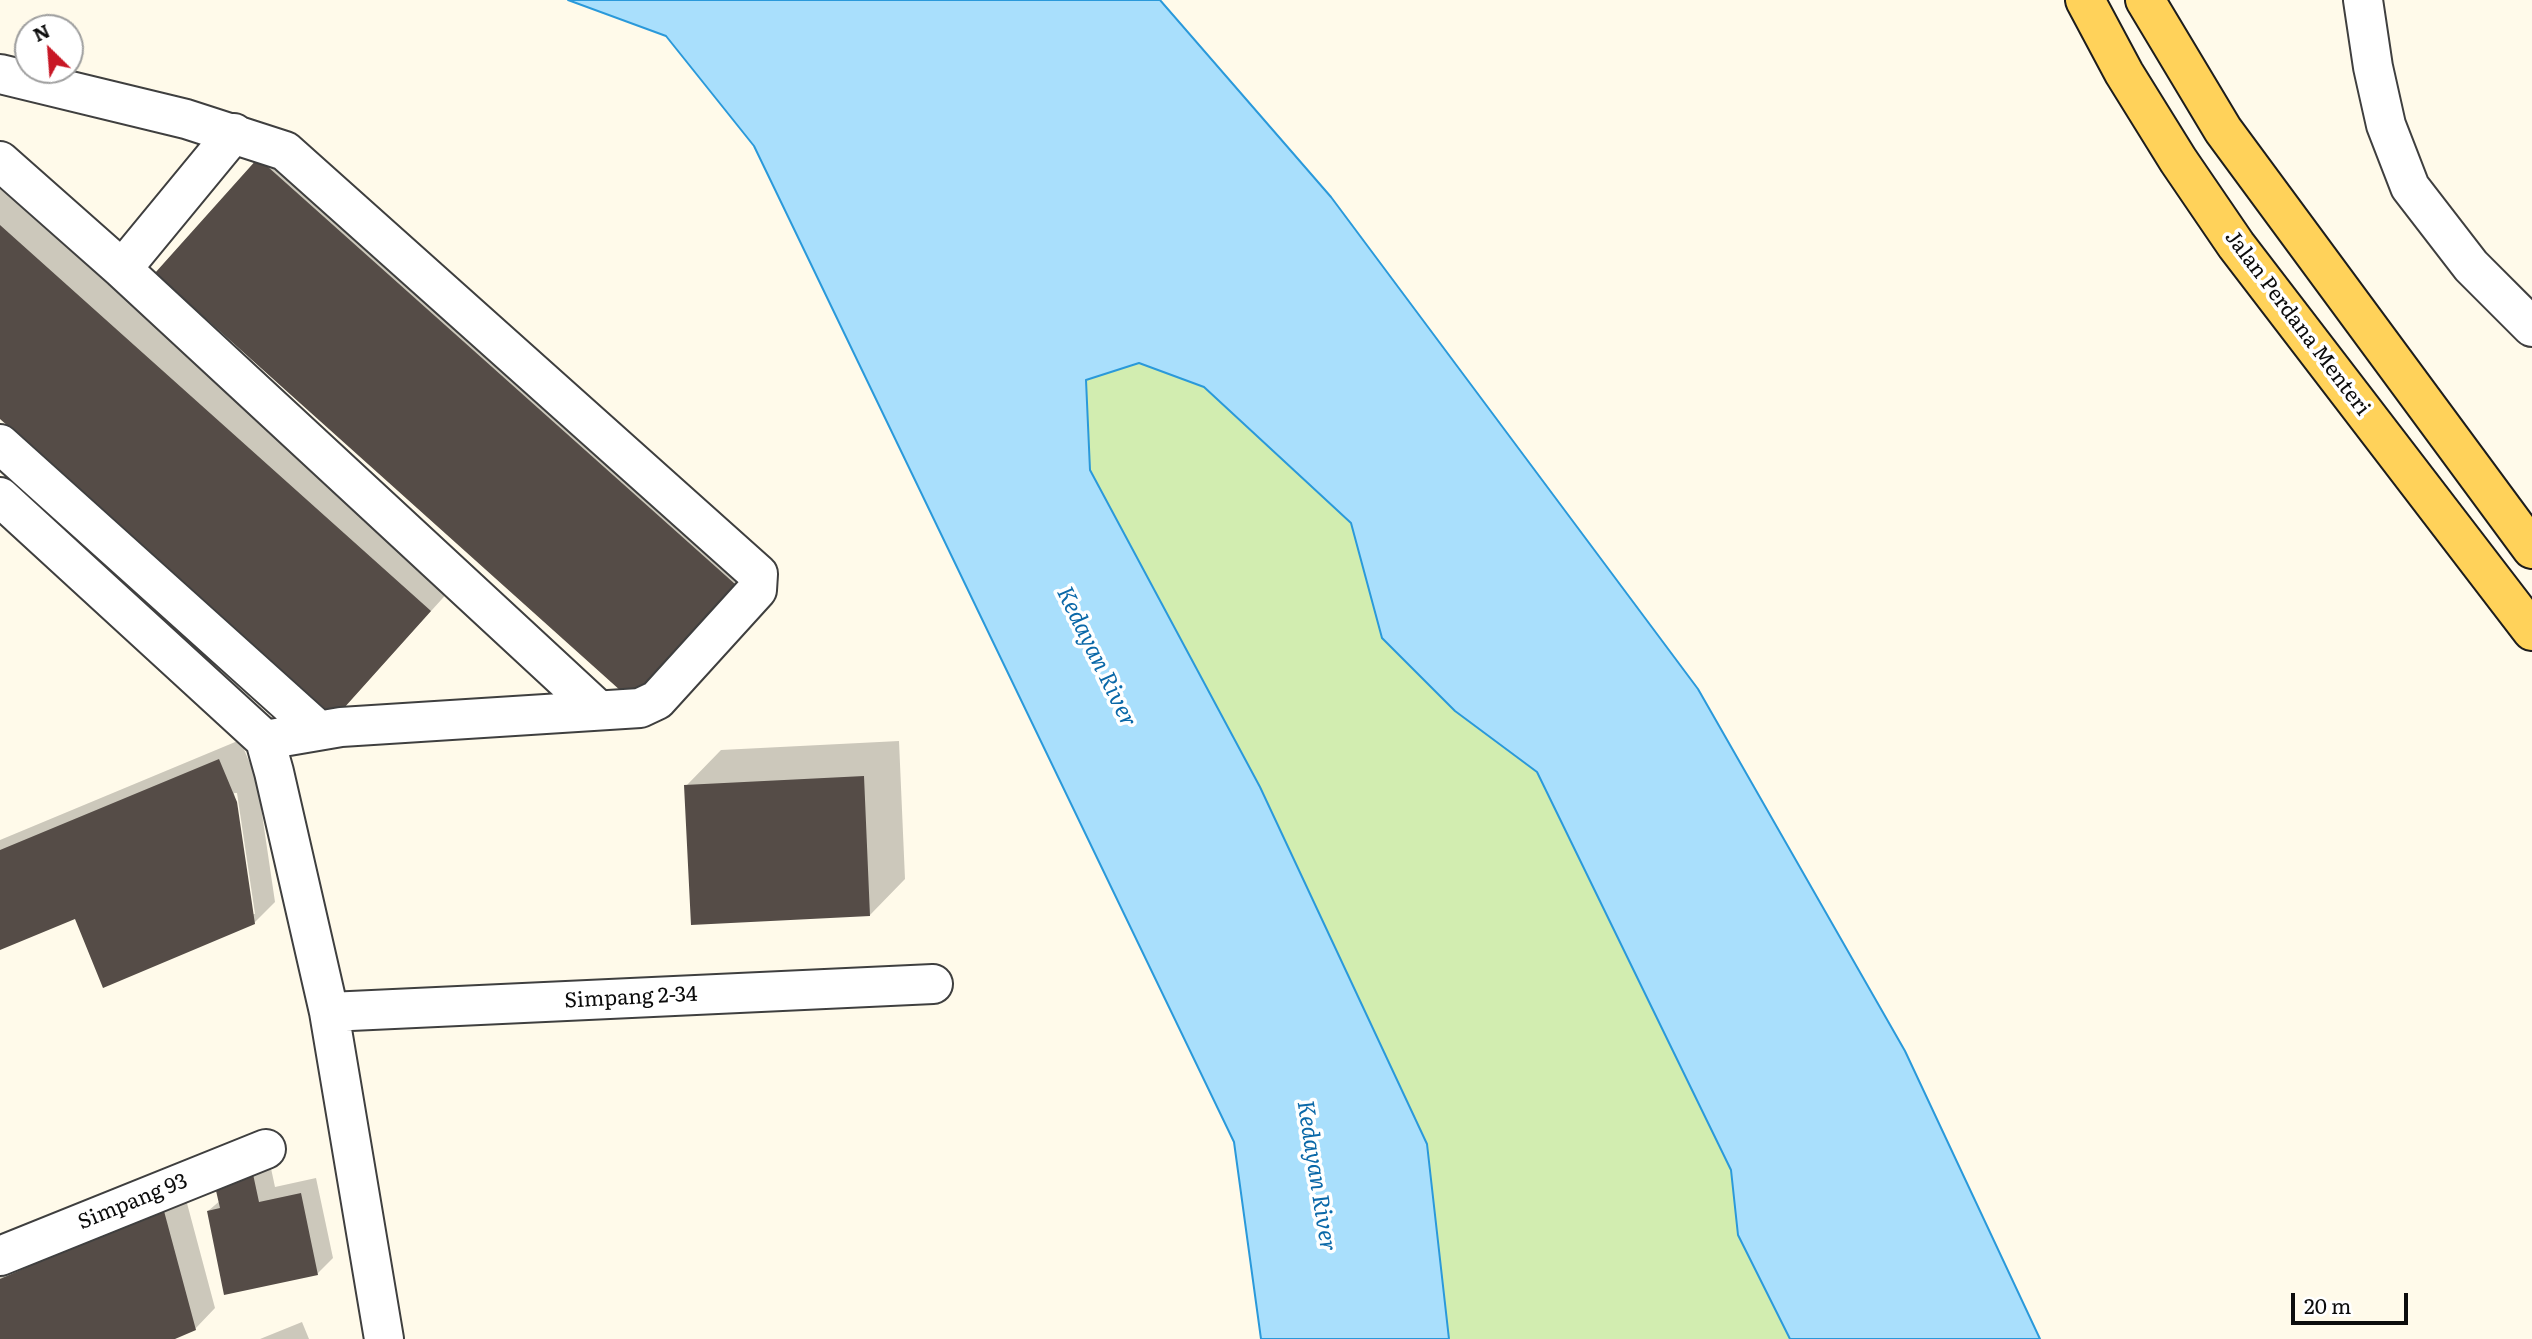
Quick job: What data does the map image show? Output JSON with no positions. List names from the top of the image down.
{
  "streets": {
    "main road": ["Jalan Perdana Menteri"],
    "street": ["Simpang 2-34", "Simpang 93"]
  },
  "water": ["Kedayan River"],
  "scale_bar": "20 m",
  "north": "top left"
}
